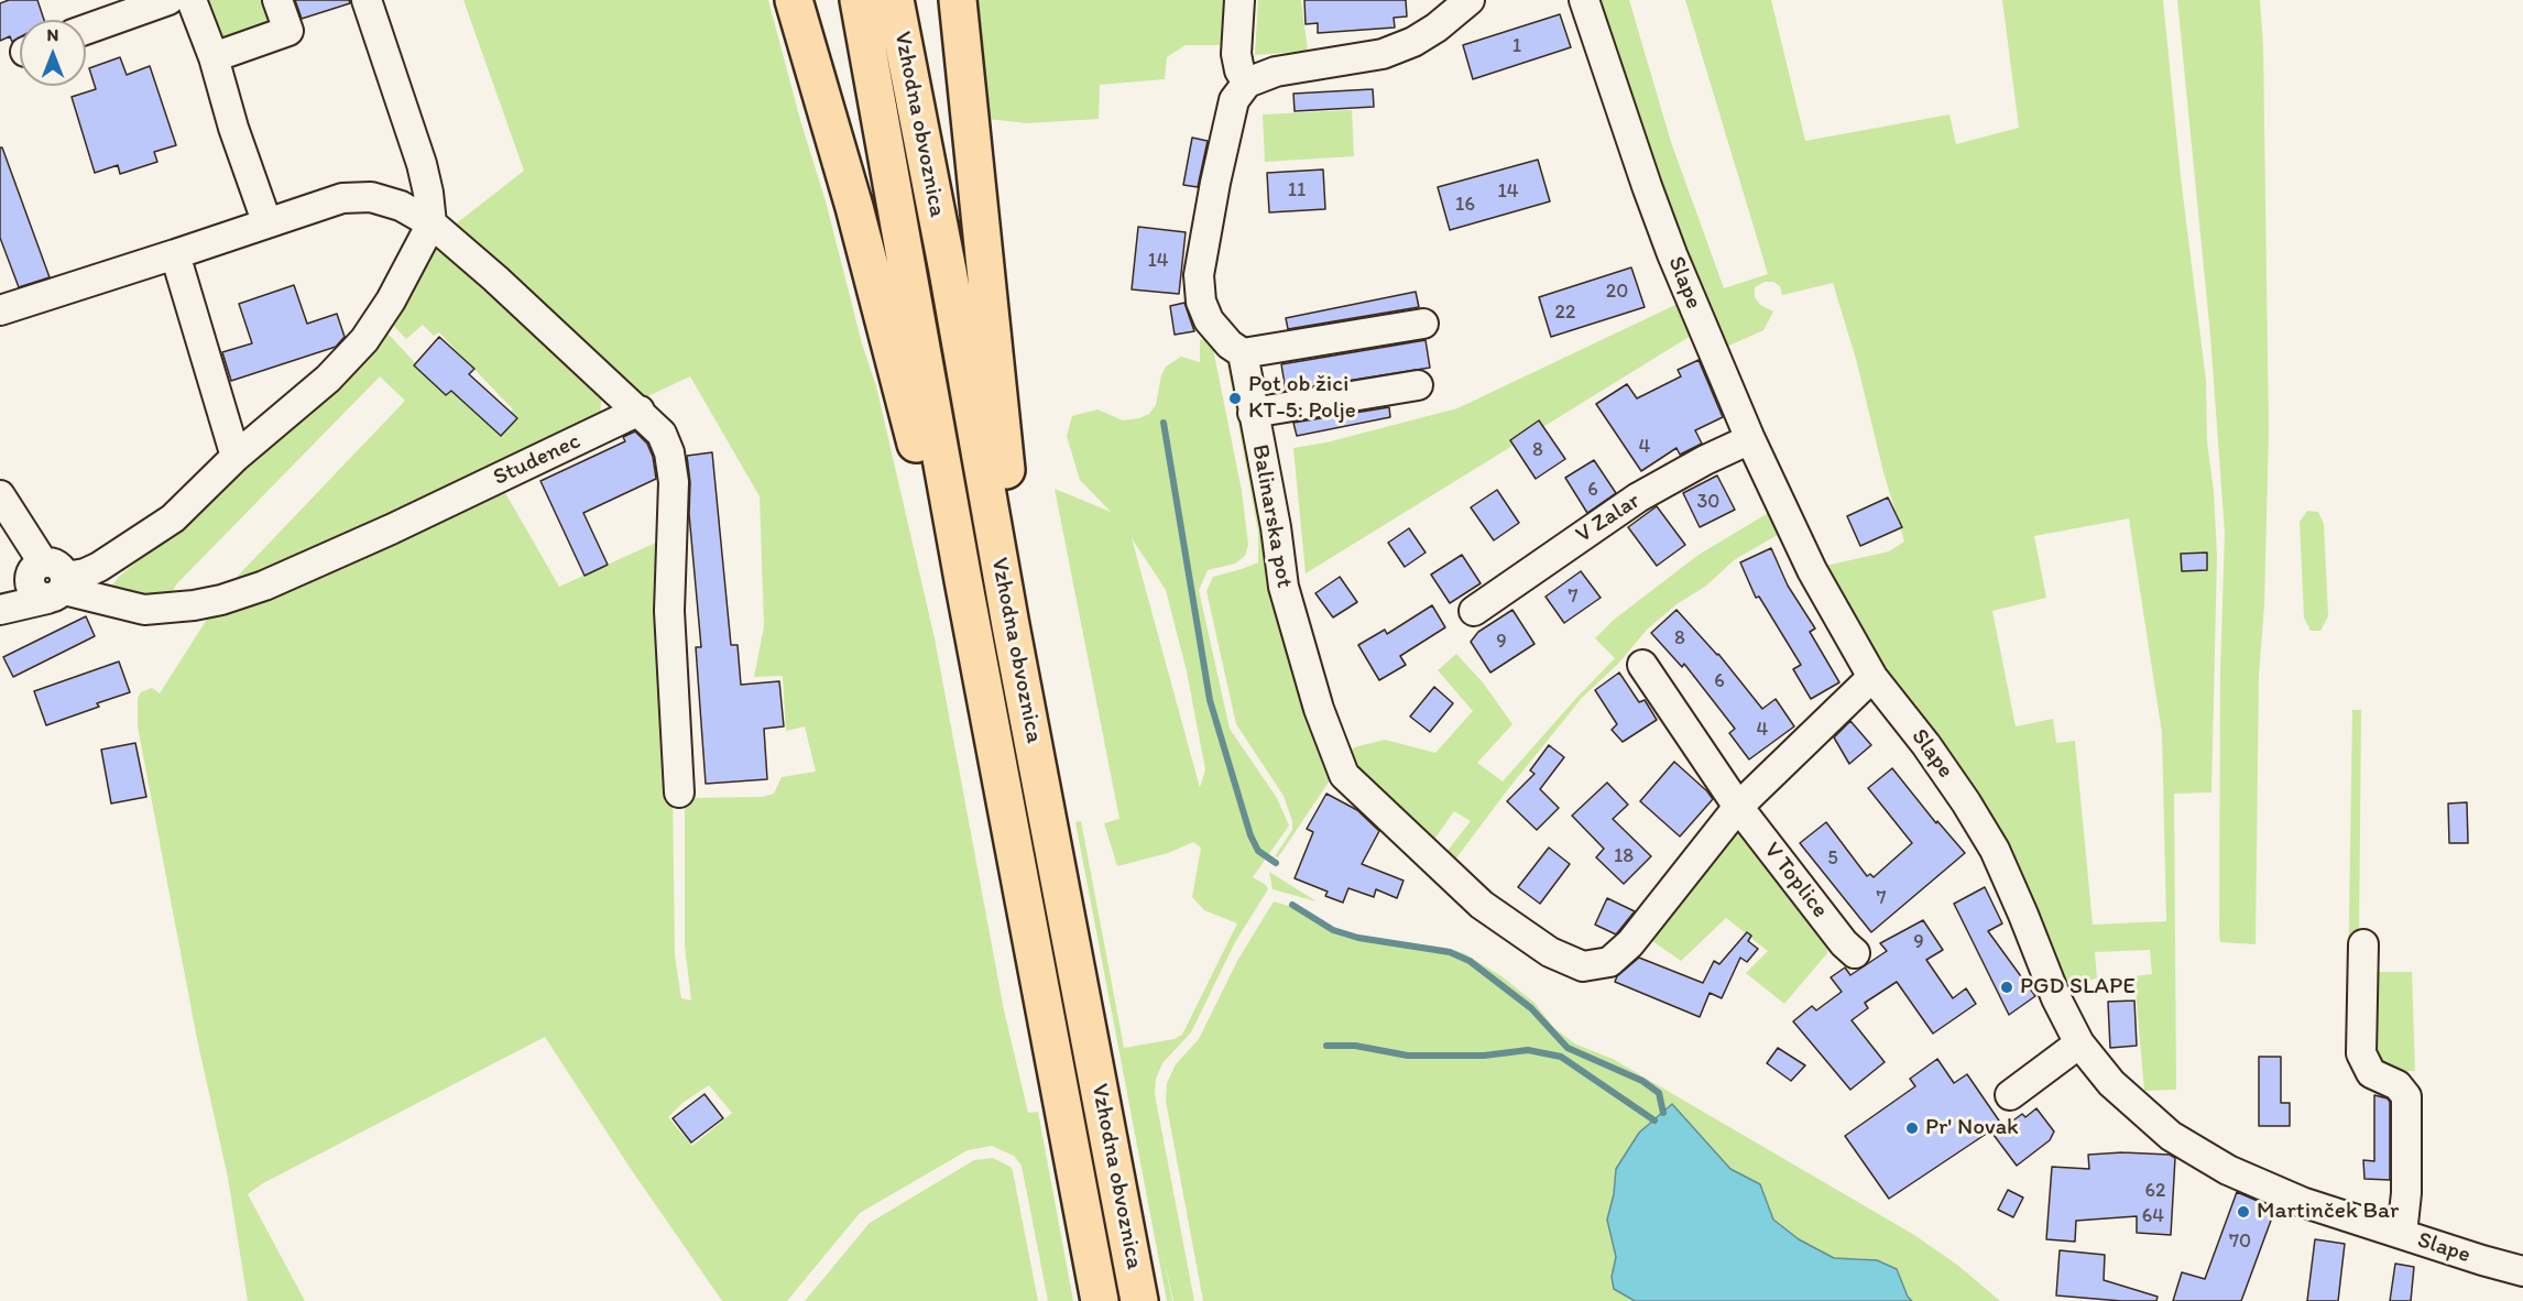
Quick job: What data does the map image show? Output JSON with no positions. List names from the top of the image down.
{
  "streets": {
    "highway": ["Vzhodna obvoznica"],
    "street": [
      "Slape",
      "Studenec",
      "Balinarska pot",
      "V Zalar",
      "V Toplice"
    ]
  },
  "crossings": [
    ["Slape", "V Zalar"],
    ["Balinarska pot", "V Toplice"]
  ],
  "places": [
    "Pot ob žici KT-5: Polje",
    "PGD SLAPE",
    "Pr' Novak",
    "Martinček Bar"
  ],
  "house_numbers": [
    "1",
    "11",
    "14",
    "16",
    "14",
    "20",
    "22",
    "4",
    "8",
    "6",
    "30",
    "7",
    "8",
    "9",
    "6",
    "4",
    "18",
    "5",
    "7",
    "9",
    "62",
    "64",
    "70"
  ],
  "north": "top"
}
